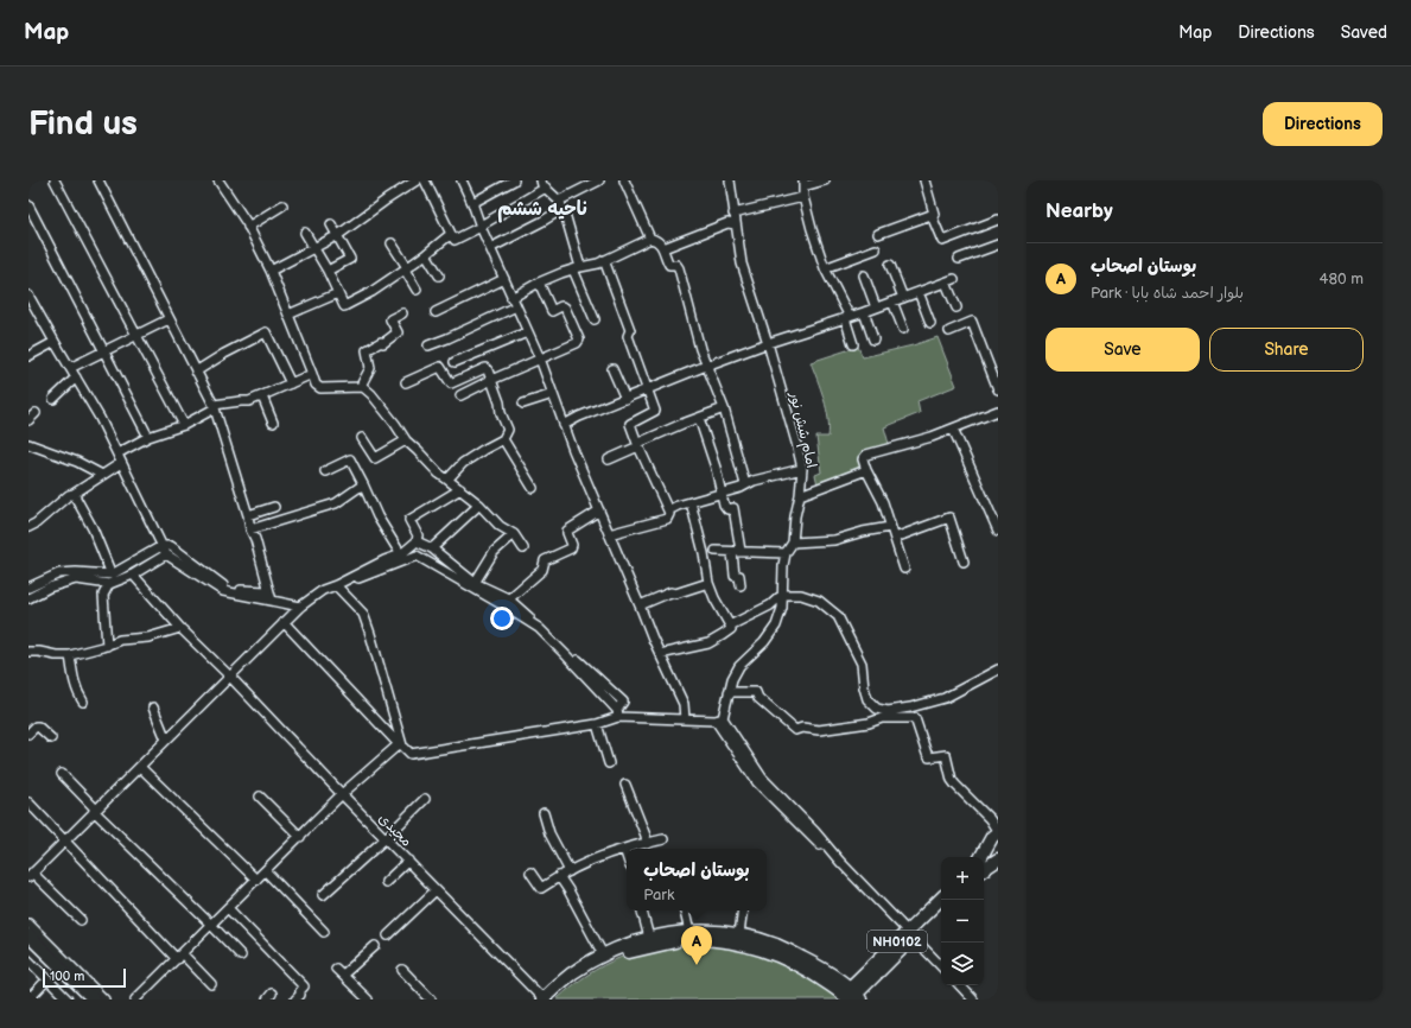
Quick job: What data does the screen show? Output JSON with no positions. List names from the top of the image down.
{
  "streets": {
    "highway": ["NH0102"],
    "street": ["امام شش نور", "مجیدی"]
  },
  "districts": ["ناحیه ششم"],
  "scale_bar": "100 m",
  "page": {
    "header": "Map",
    "nav": ["Map", "Directions", "Saved"],
    "buttons": [
      "Directions",
      ["Save", "Share"]
    ],
    "title": "Find us",
    "heading": "Nearby",
    "list": [
      {
        "mark": "A",
        "name": "بوستان اصحاب",
        "note": "Park · بلوار احمد شاه بابا",
        "value": "480 m"
      }
    ],
    "popup": ["بوستان اصحاب", "Park"],
    "map_buttons": ["+", "−"],
    "pins": "A",
    "scale": "100 m"
  }
}
